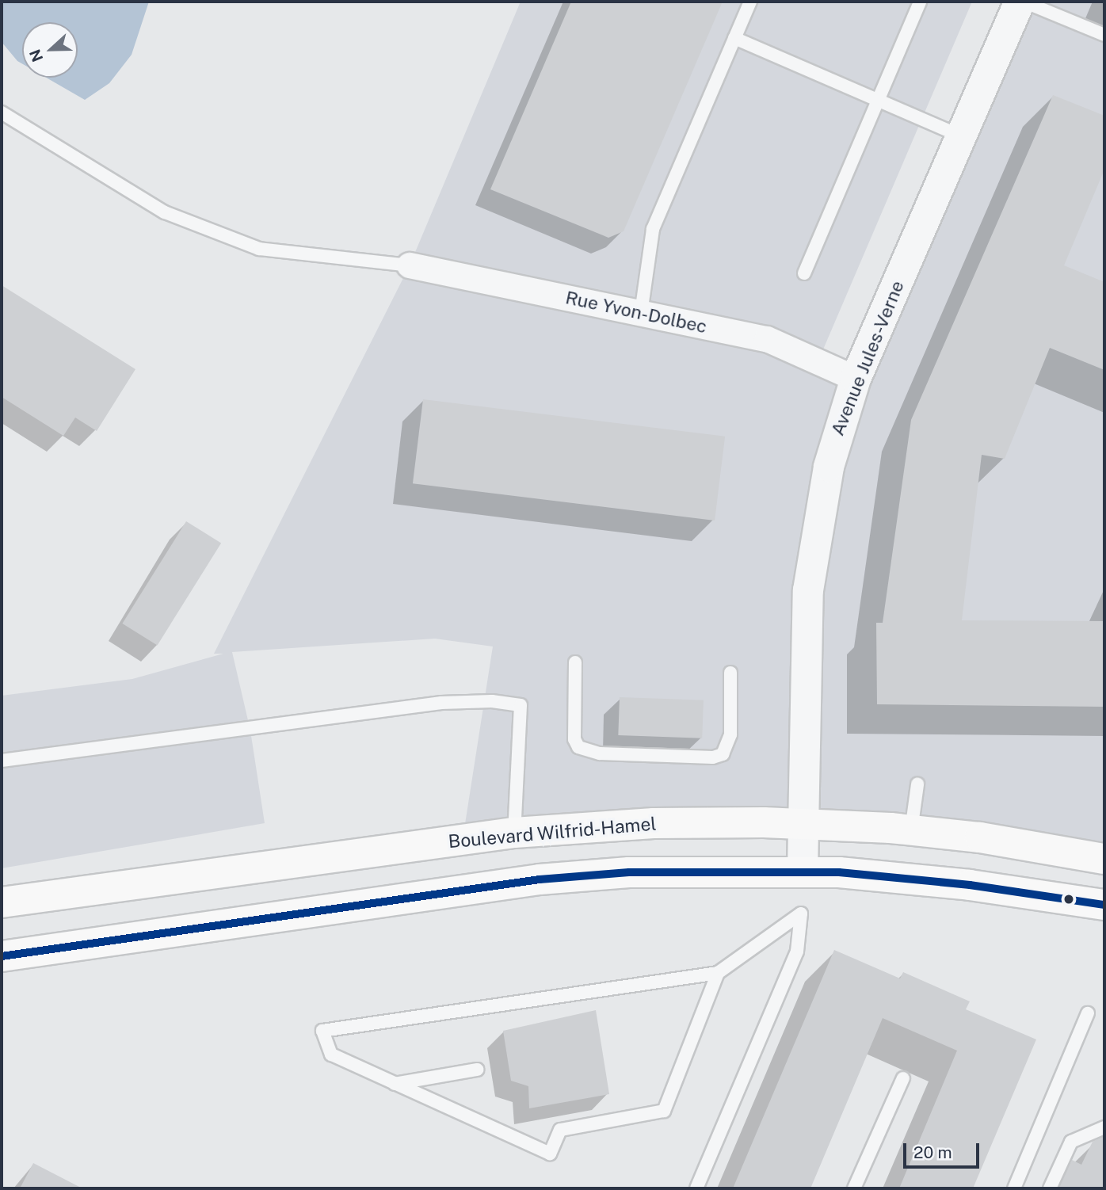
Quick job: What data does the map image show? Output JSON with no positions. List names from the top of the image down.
{
  "streets": {
    "main road": ["Boulevard Wilfrid-Hamel"],
    "street": ["Rue Yvon-Dolbec", "Avenue Jules-Verne"]
  },
  "crossings": [
    ["Rue Yvon-Dolbec", "Avenue Jules-Verne"],
    ["Avenue Jules-Verne", "Boulevard Wilfrid-Hamel"]
  ],
  "scale_bar": "20 m",
  "north": "left"
}
